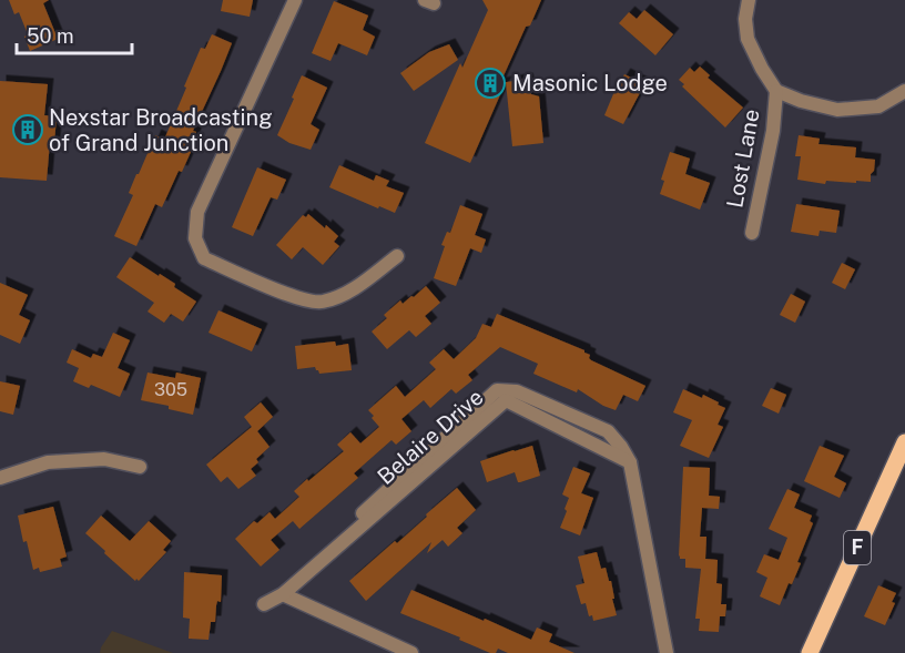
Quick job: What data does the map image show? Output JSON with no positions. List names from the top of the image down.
{
  "streets": {
    "main road": ["F"],
    "street": ["Lost Lane", "Belaire Drive"]
  },
  "places": {
    "building": ["Masonic Lodge", "Nexstar Broadcasting of Grand Junction"]
  },
  "house_numbers": ["305"],
  "scale_bar": "50 m"
}
